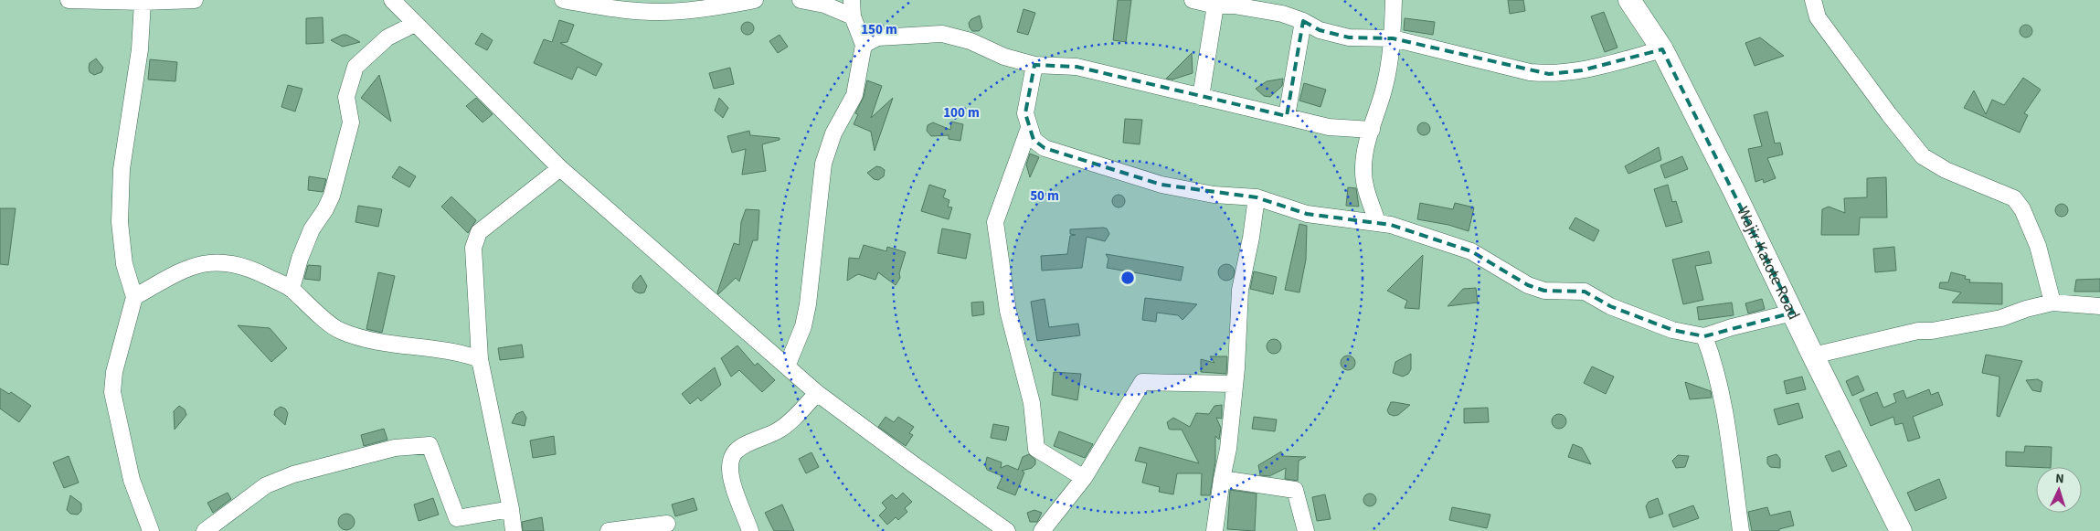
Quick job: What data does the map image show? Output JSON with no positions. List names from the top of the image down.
{
  "streets": {
    "street": ["Wajir-Katote Road"]
  },
  "north": "top",
  "rings": ["150 m", "100 m", "50 m"]
}
